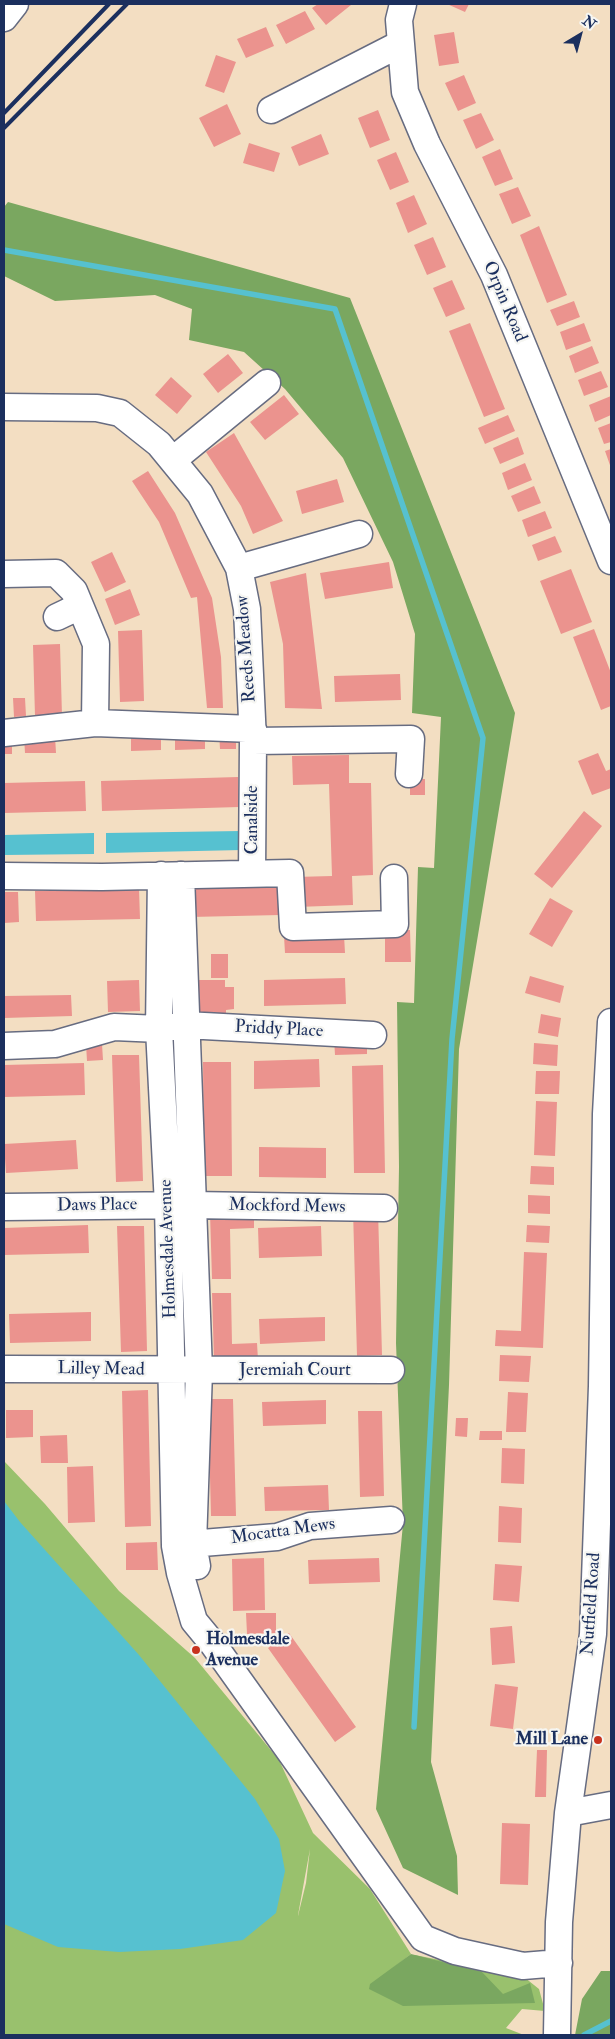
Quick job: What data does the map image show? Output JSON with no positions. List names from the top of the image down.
{
  "streets": {
    "street": [
      "Orpin Road",
      "Reeds Meadow",
      "Canalside",
      "Priddy Place",
      "Daws Place",
      "Mockford Mews",
      "Holmesdale Avenue",
      "Lilley Mead",
      "Jeremiah Court",
      "Mocatta Mews",
      "Nutfield Road"
    ]
  },
  "crossings": [
    ["Reeds Meadow", "Canalside"],
    ["Canalside", "Holmesdale Avenue"],
    ["Priddy Place", "Holmesdale Avenue"],
    ["Daws Place", "Mockford Mews"],
    ["Daws Place", "Holmesdale Avenue"],
    ["Mockford Mews", "Holmesdale Avenue"],
    ["Holmesdale Avenue", "Lilley Mead"],
    ["Holmesdale Avenue", "Jeremiah Court"],
    ["Holmesdale Avenue", "Mocatta Mews"],
    ["Holmesdale Avenue", "Nutfield Road"],
    ["Lilley Mead", "Jeremiah Court"]
  ],
  "places": ["Holmesdale Avenue", "Mill Lane"],
  "north": "top right"
}
